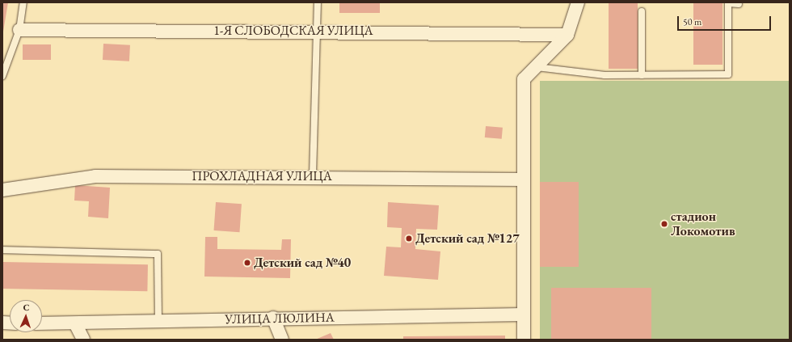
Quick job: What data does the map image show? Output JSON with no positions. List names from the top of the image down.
{
  "streets": {
    "street": ["1-Я СЛОБОДСКАЯ УЛИЦА", "ПРОХЛАДНАЯ УЛИЦА", "УЛИЦА ЛЮЛИНА"]
  },
  "places": ["стадион Локомотив", "Детский сад №127", "Детский сад №40"],
  "scale_bar": "50 m",
  "north": "top"
}
